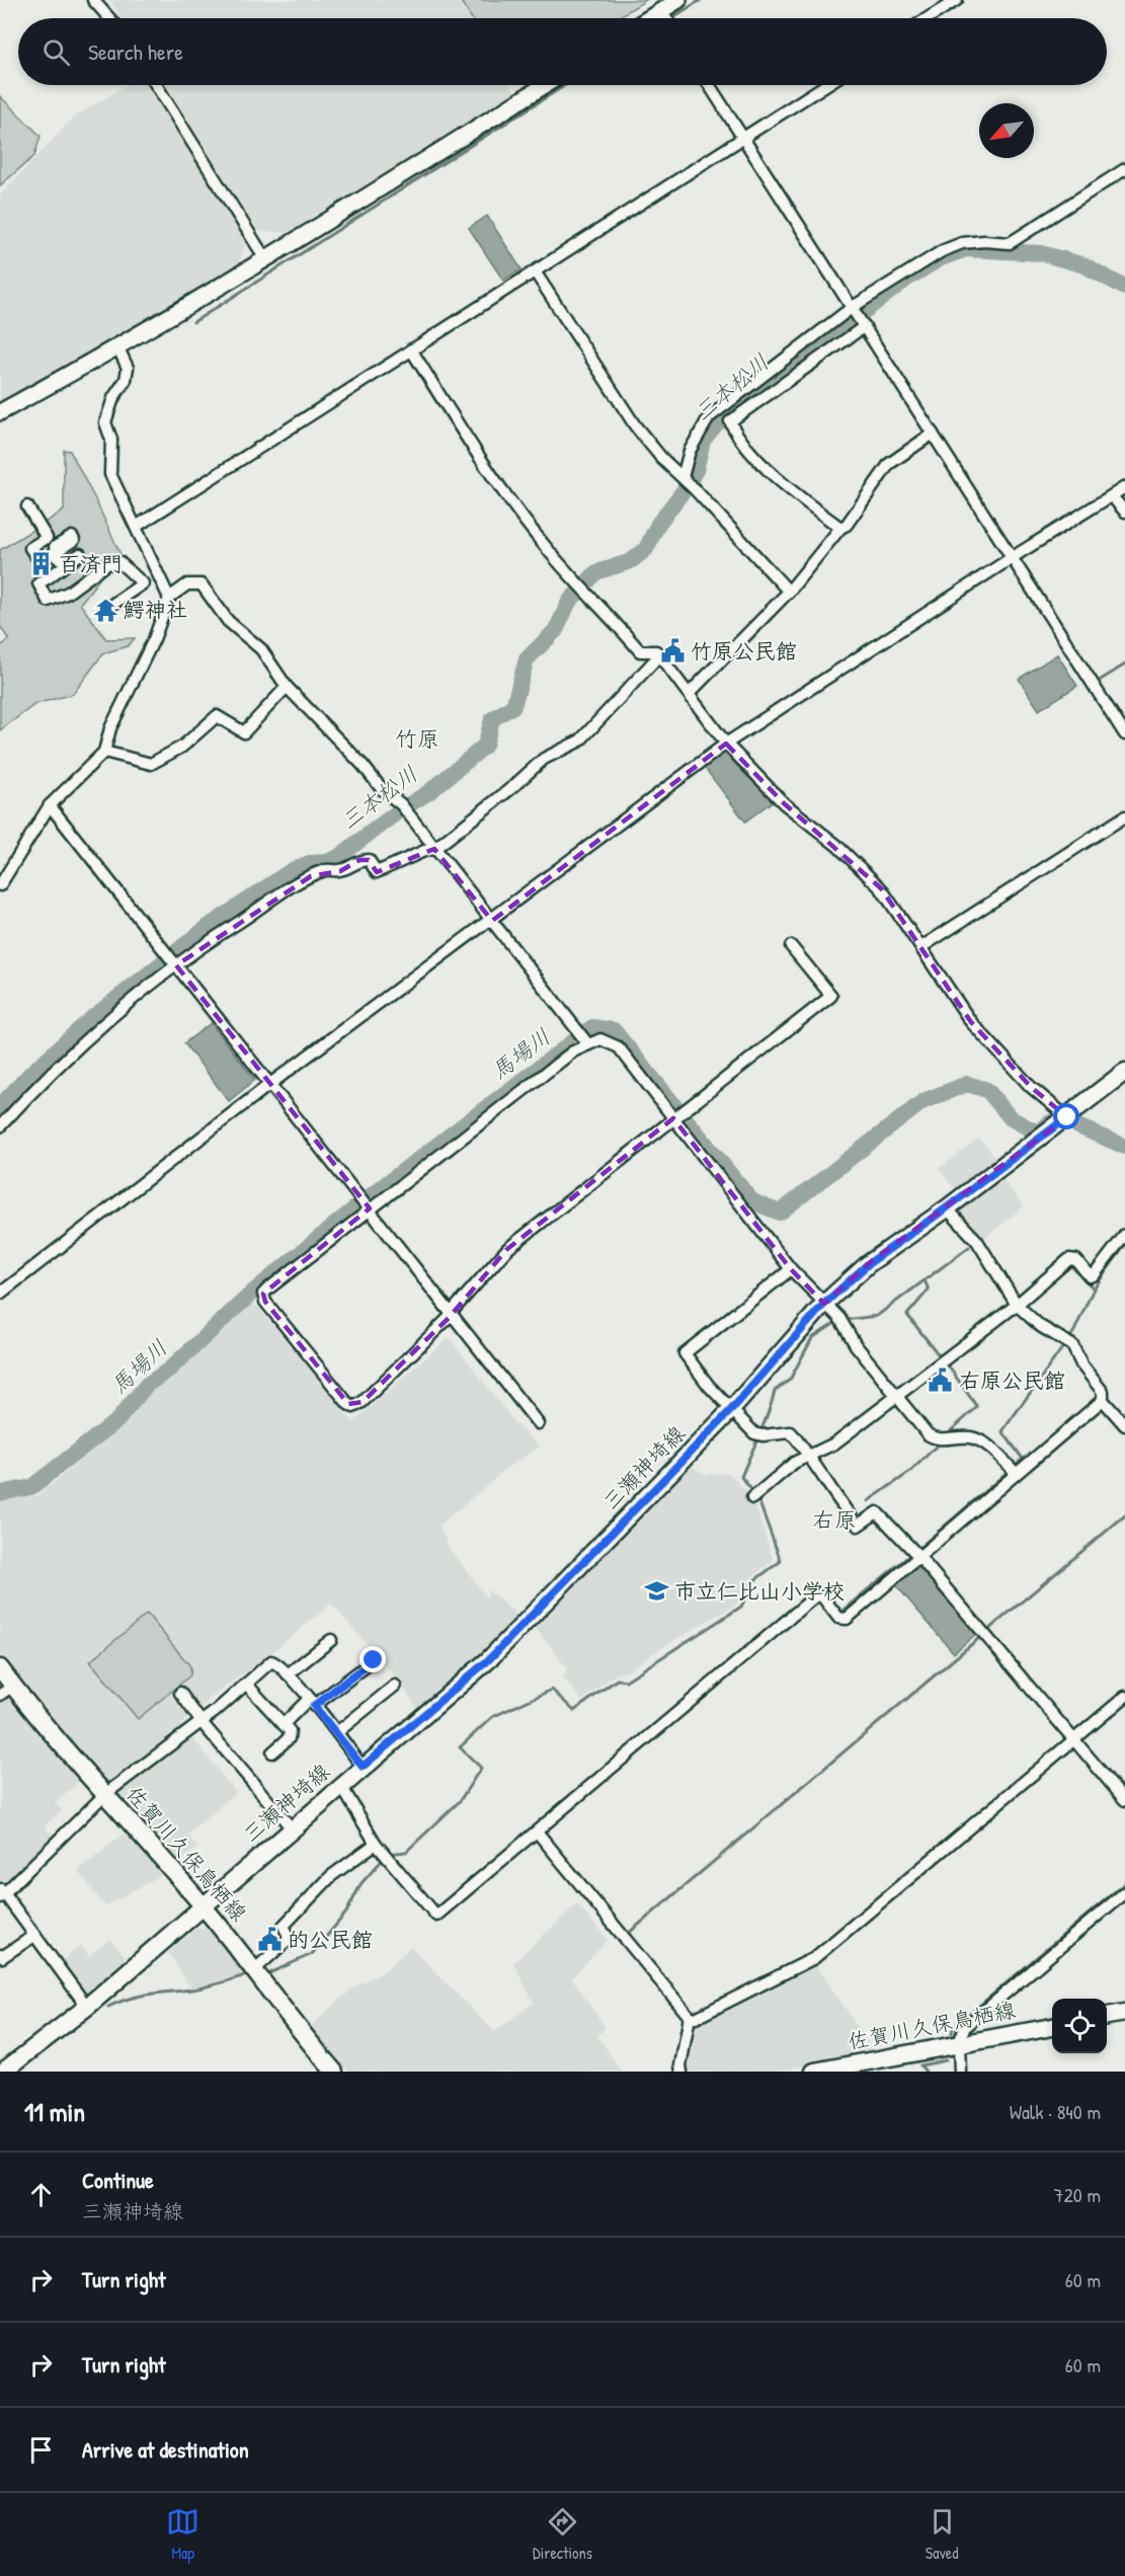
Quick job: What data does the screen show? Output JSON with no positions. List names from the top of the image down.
{
  "streets": {
    "main road": ["三瀬神埼線", "佐賀川久保鳥栖線"]
  },
  "crossings": [
    ["三瀬神埼線", "佐賀川久保鳥栖線"]
  ],
  "districts": ["竹原", "右原"],
  "water": ["三本松川", "馬場川"],
  "places": {
    "building": ["百済門"],
    "temple": ["鰐神社"],
    "public building": ["竹原公民館", "右原公民館", "的公民館"],
    "school or university": ["市立仁比山小学校"]
  },
  "north": "bottom left",
  "page": {
    "search": "Search here",
    "heading": ["11 min", "Walk · 840 m"],
    "list": [
      ["Continue", "三瀬神埼線", "720 m"],
      ["Turn right", "60 m"],
      ["Turn right", "60 m"],
      "Arrive at destination"
    ],
    "nav": ["Map", "Directions", "Saved"]
  }
}
